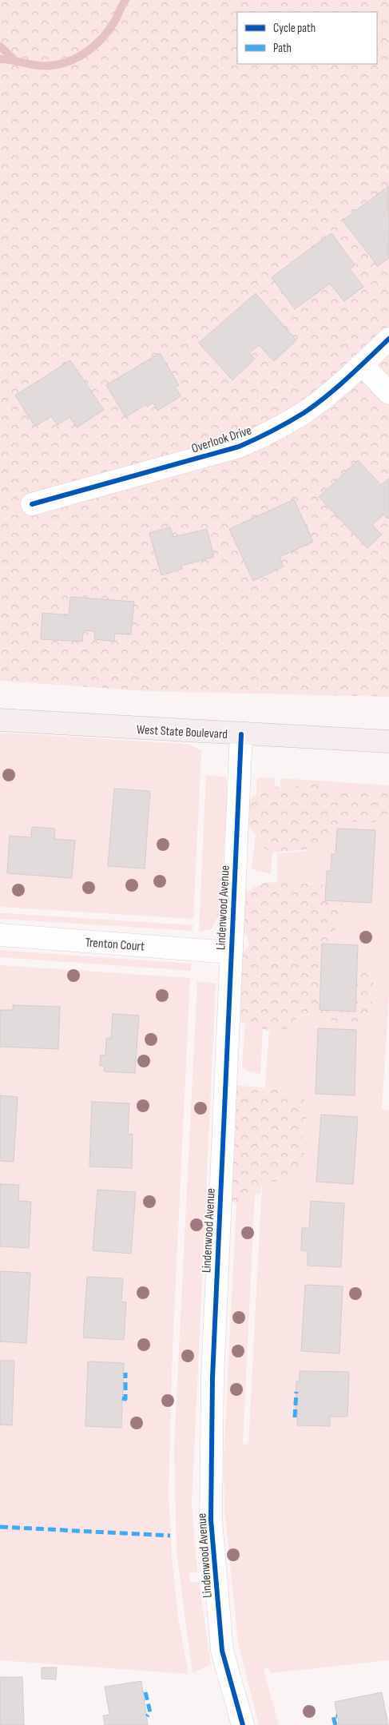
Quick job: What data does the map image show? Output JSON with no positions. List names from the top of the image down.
{
  "streets": {
    "main road": ["West State Boulevard"],
    "street": ["Overlook Drive", "Lindenwood Avenue", "Trenton Court"]
  },
  "crossings": [
    ["West State Boulevard", "Lindenwood Avenue"],
    ["Lindenwood Avenue", "Trenton Court"]
  ],
  "legend": ["Cycle path", "Path"]
}
